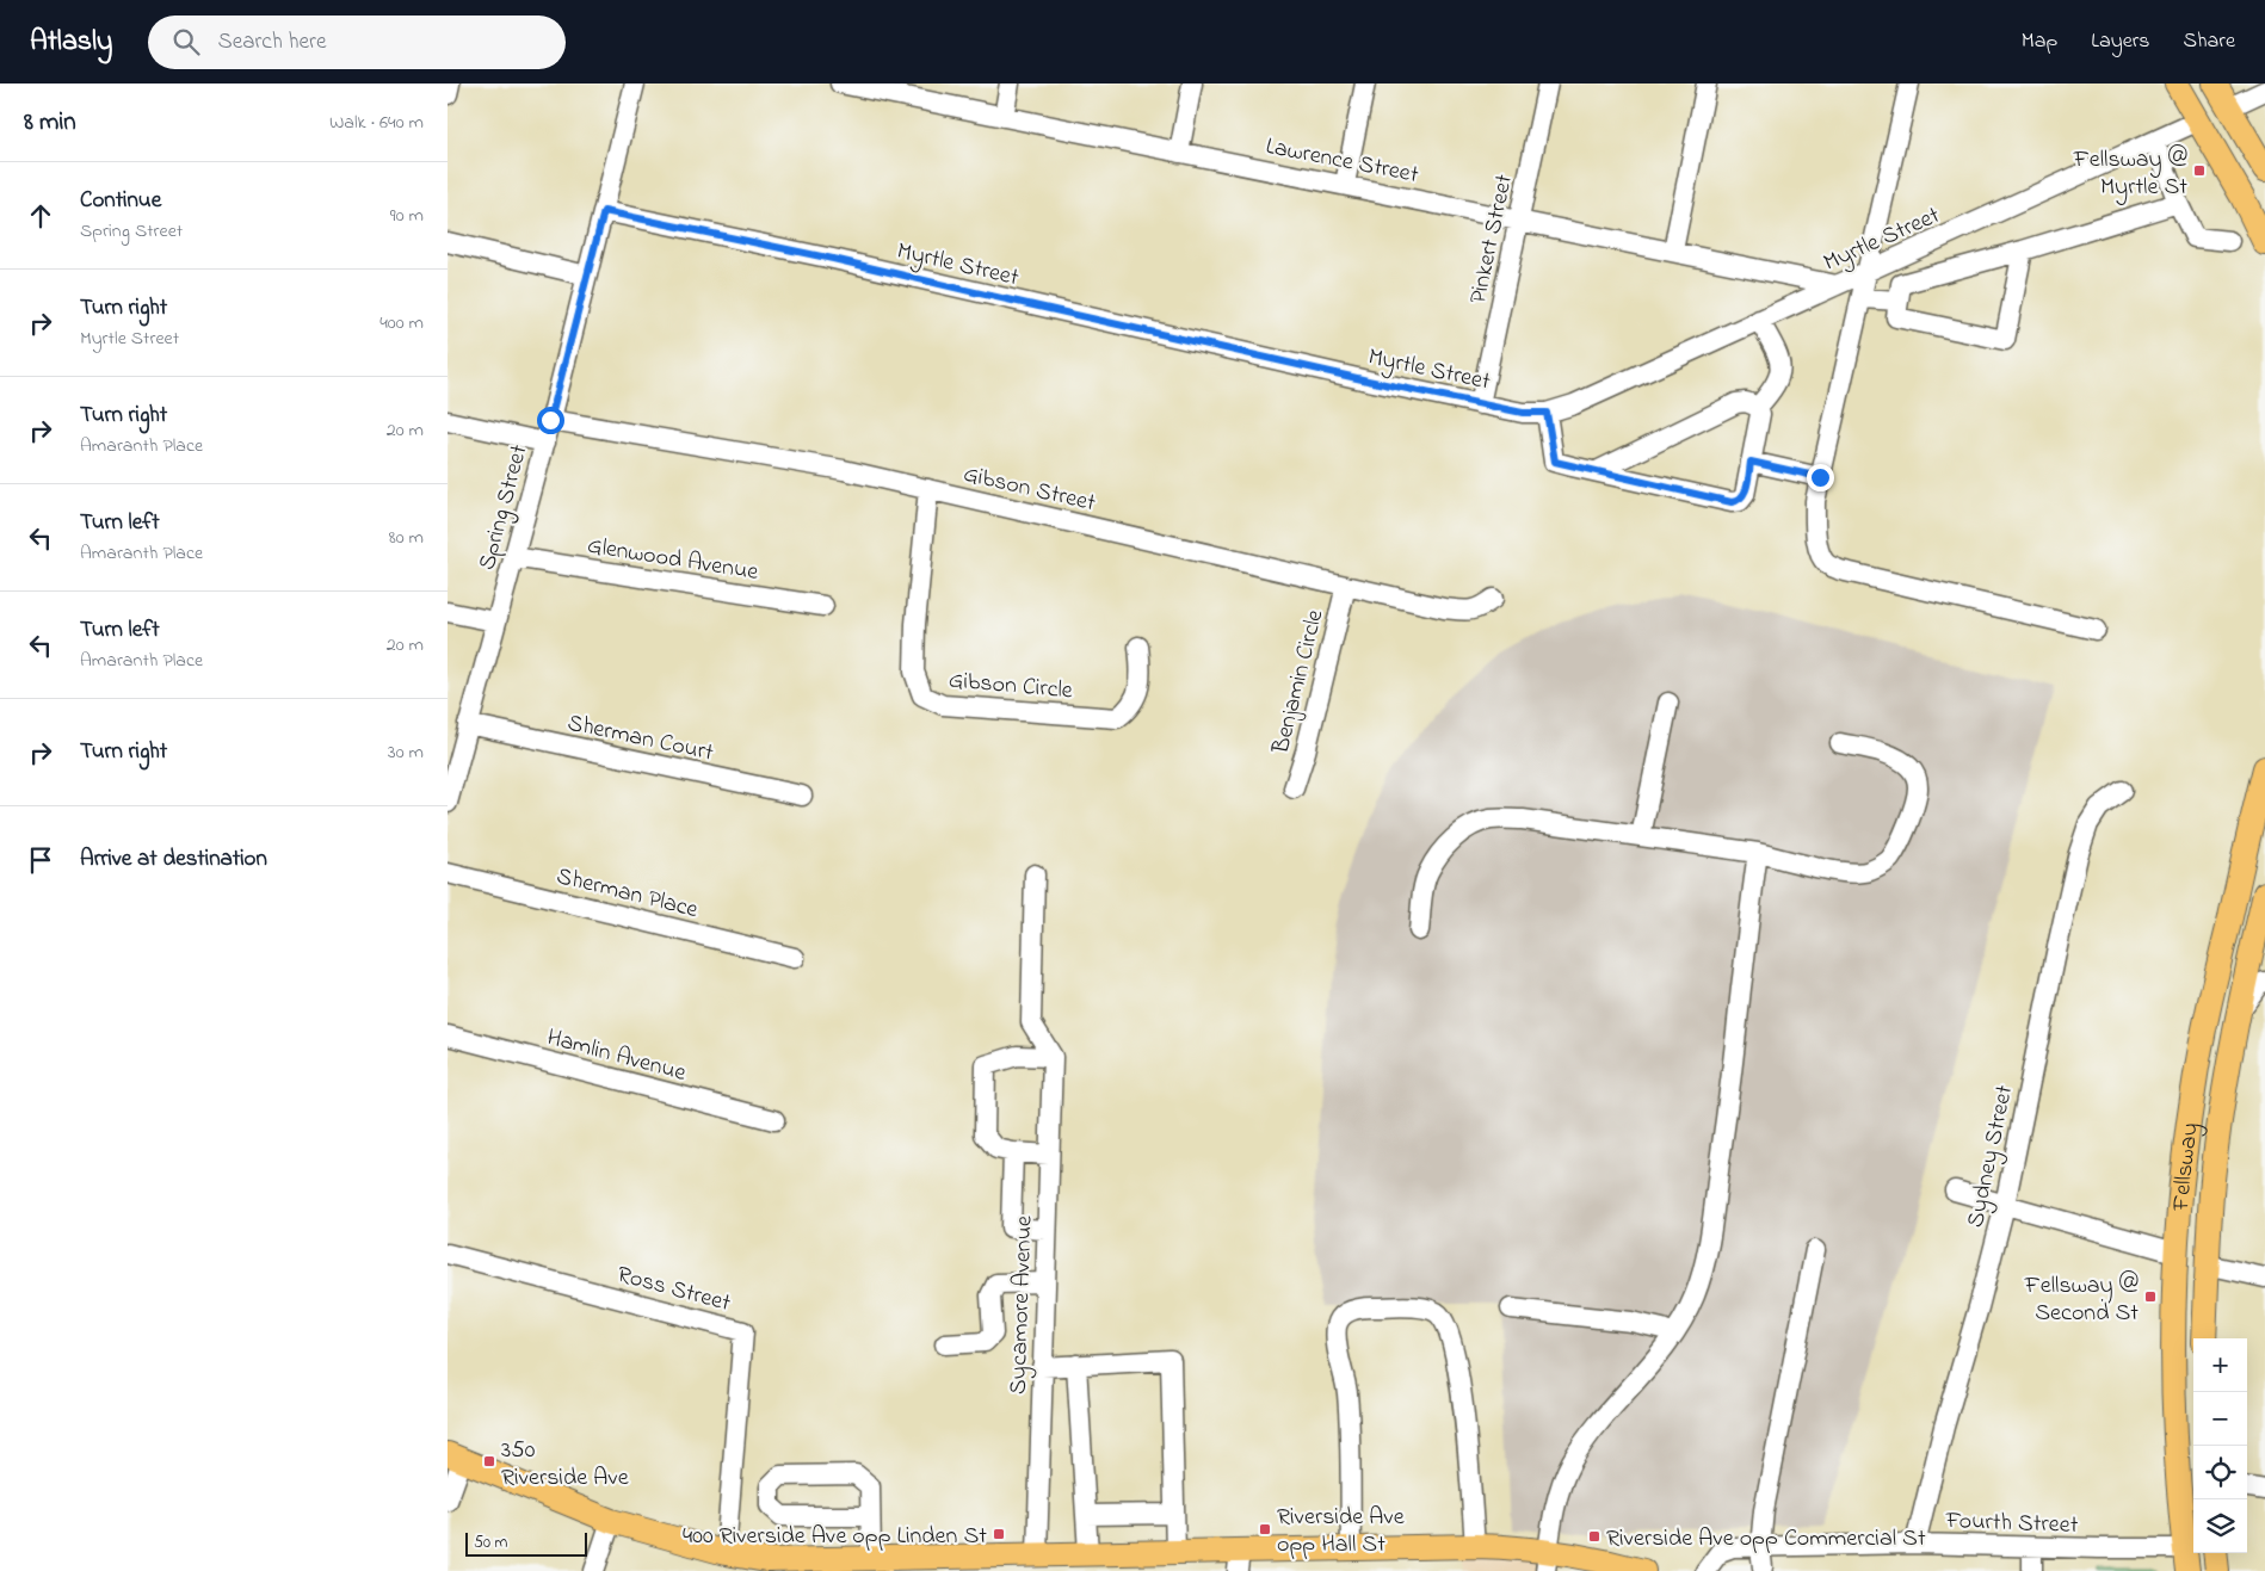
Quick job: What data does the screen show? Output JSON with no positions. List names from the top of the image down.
{
  "streets": {
    "main road": ["Fellsway"],
    "street": [
      "Lawrence Street",
      "Myrtle Street",
      "Pinkert Street",
      "Gibson Street",
      "Spring Street",
      "Glenwood Avenue",
      "Benjamin Circle",
      "Gibson Circle",
      "Sherman Court",
      "Sherman Place",
      "Hamlin Avenue",
      "Sydney Street",
      "Ross Street",
      "Sycamore Avenue",
      "Fourth Street"
    ]
  },
  "crossings": [
    ["Lawrence Street", "Myrtle Street"],
    ["Lawrence Street", "Pinkert Street"],
    ["Myrtle Street", "Pinkert Street"],
    ["Myrtle Street", "Spring Street"],
    ["Gibson Street", "Spring Street"],
    ["Gibson Street", "Benjamin Circle"],
    ["Gibson Street", "Gibson Circle"],
    ["Spring Street", "Glenwood Avenue"],
    ["Spring Street", "Sherman Court"],
    ["Sydney Street", "Fourth Street"],
    ["Fellsway", "Fourth Street"]
  ],
  "places": {
    "transit": [
      "Fellsway @ Myrtle St",
      "Fellsway @ Second St",
      "350 Riverside Ave",
      "Riverside Ave opp Hall St",
      "400 Riverside Ave opp Linden St",
      "Riverside Ave opp Commercial St"
    ]
  },
  "scale_bar": "50 m",
  "page": {
    "header": "Atlasly",
    "search": "Search here",
    "nav": ["Map", "Layers", "Share"],
    "heading": ["8 min", "Walk · 640 m"],
    "list": [
      ["Continue", "Spring Street", "90 m"],
      ["Turn right", "Myrtle Street", "400 m"],
      ["Turn right", "Amaranth Place", "20 m"],
      ["Turn left", "Amaranth Place", "80 m"],
      ["Turn left", "Amaranth Place", "20 m"],
      ["Turn right", "30 m"],
      "Arrive at destination"
    ],
    "map_buttons": ["+", "−"],
    "scale": "50 m"
  }
}
